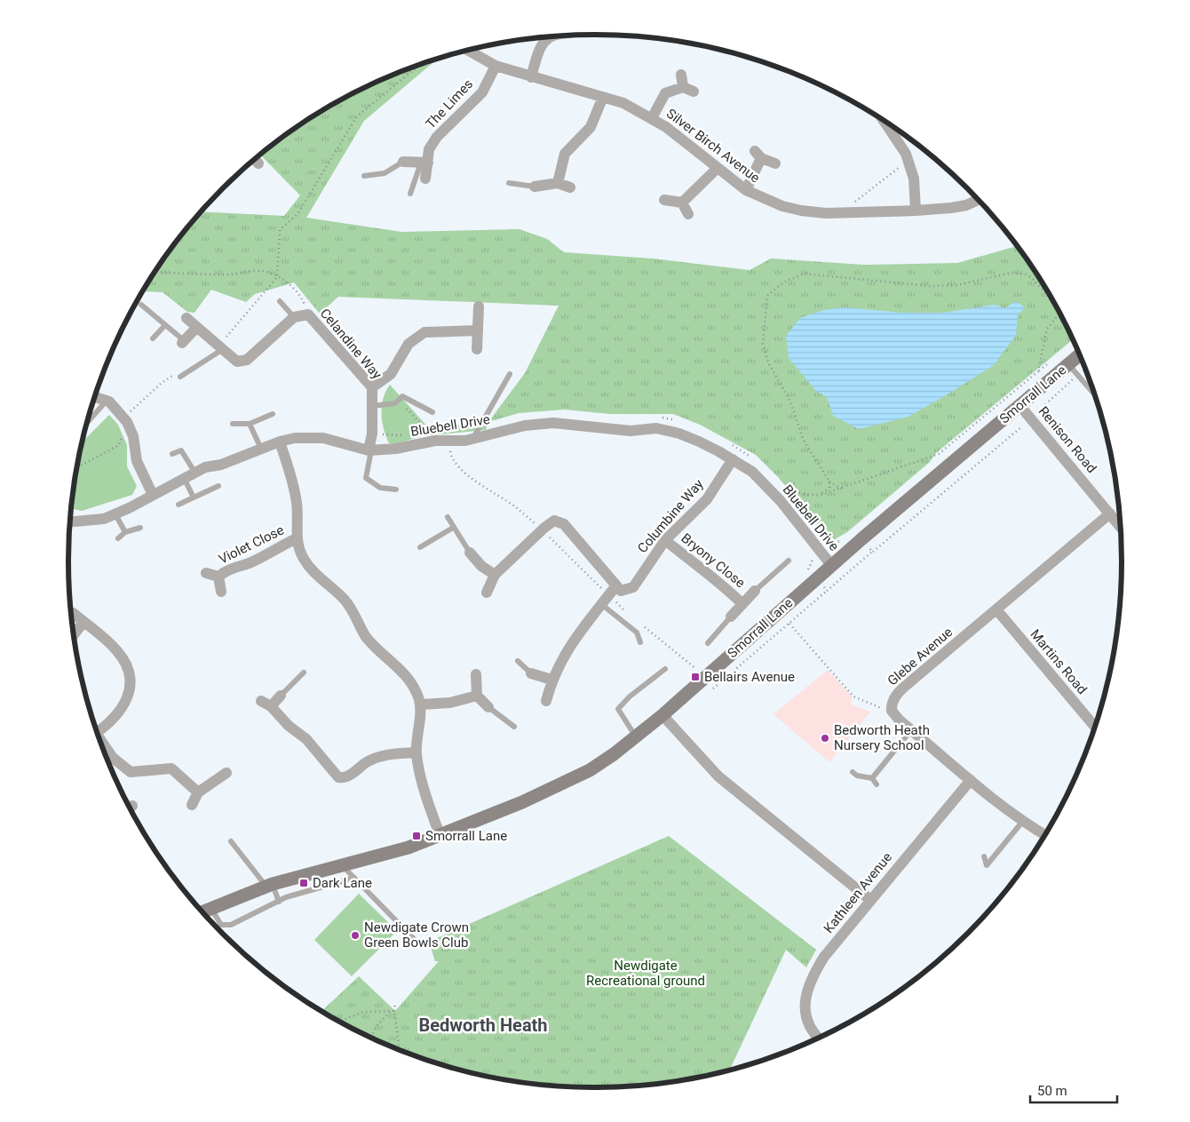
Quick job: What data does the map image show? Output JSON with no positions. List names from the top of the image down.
{
  "streets": {
    "street": [
      "The Limes",
      "Silver Birch Avenue",
      "Celandine Way",
      "Smorrall Lane",
      "Bluebell Drive",
      "Renison Road",
      "Columbine Way",
      "Violet Close",
      "Bryony Close",
      "Glebe Avenue",
      "Martins Road",
      "Kathleen Avenue"
    ]
  },
  "crossings": [
    ["The Limes", "Silver Birch Avenue"],
    ["Celandine Way", "Bluebell Drive"],
    ["Smorrall Lane", "Bluebell Drive"],
    ["Smorrall Lane", "Renison Road"],
    ["Bluebell Drive", "Columbine Way"],
    ["Renison Road", "Glebe Avenue"],
    ["Columbine Way", "Bryony Close"],
    ["Glebe Avenue", "Martins Road"],
    ["Glebe Avenue", "Kathleen Avenue"]
  ],
  "districts": ["Bedworth Heath"],
  "parks": ["Newdigate Recreational ground"],
  "places": {
    "transit": ["Bellairs Avenue", "Smorrall Lane", "Dark Lane"],
    "other": ["Bedworth Heath Nursery School", "Newdigate Crown Green Bowls Club"]
  },
  "scale_bar": "50 m"
}
